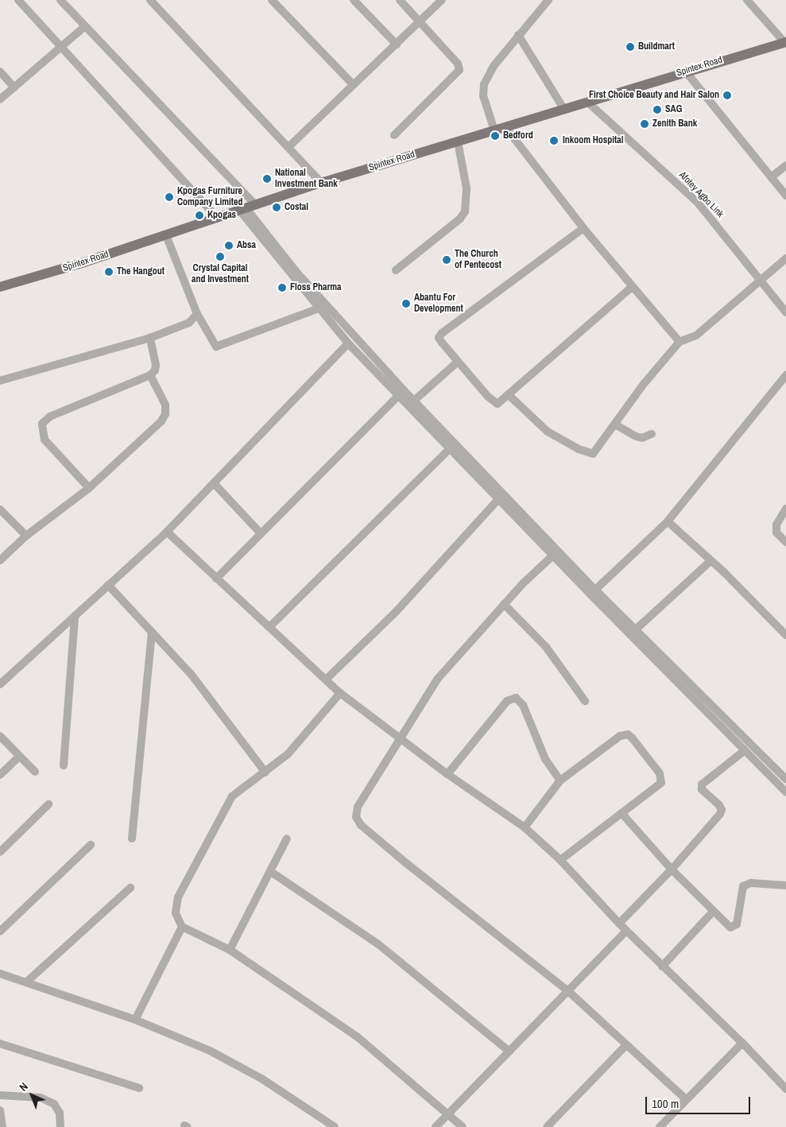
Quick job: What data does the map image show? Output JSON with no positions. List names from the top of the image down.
{
  "streets": {
    "main road": ["Spintex Road"],
    "street": ["Afotey Agbo Link"]
  },
  "crossings": [
    ["Spintex Road", "Afotey Agbo Link"]
  ],
  "places": [
    "Buildmart",
    "First Choice Beauty and Hair Salon",
    "SAG",
    "Zenith Bank",
    "Bedford",
    "Inkoom Hospital",
    "National Investment Bank",
    "Kpogas Furniture Company Limited",
    "Costal",
    "Kpogas",
    "Absa",
    "Crystal Capital and Investment",
    "The Church of Pentecost",
    "The Hangout",
    "Floss Pharma",
    "Abantu For Development"
  ],
  "scale_bar": "100 m",
  "north": "top left"
}
